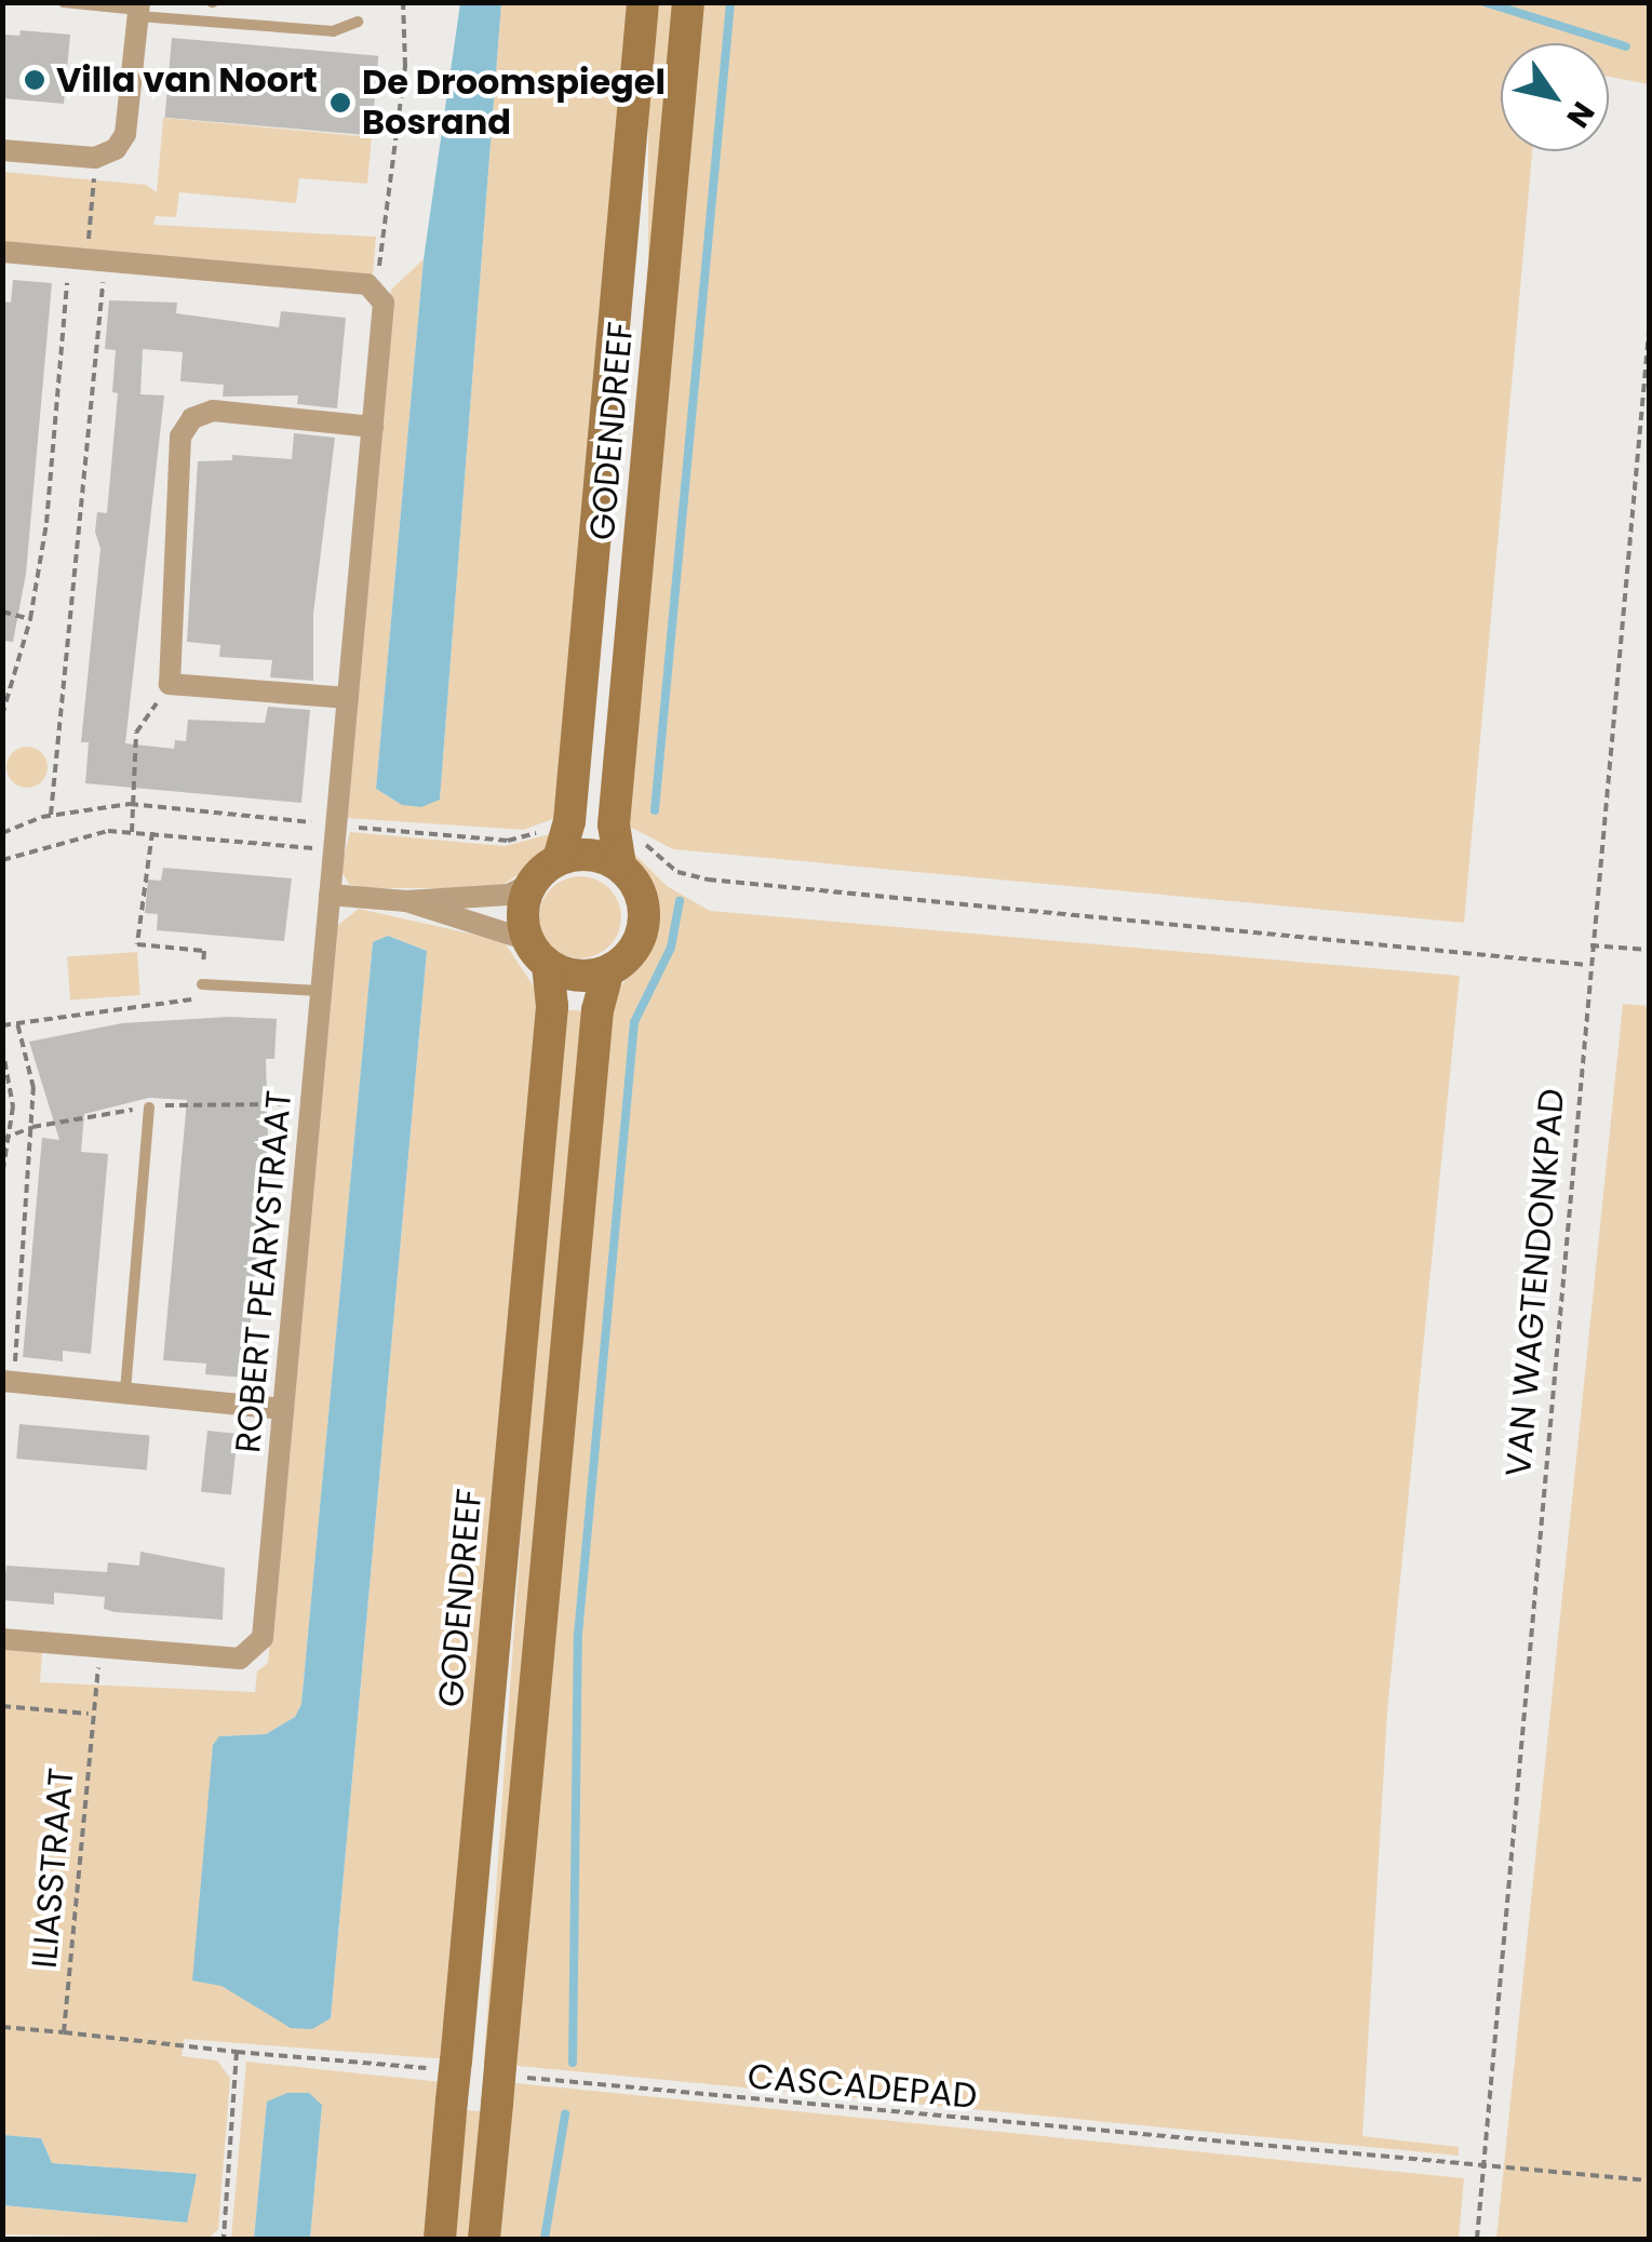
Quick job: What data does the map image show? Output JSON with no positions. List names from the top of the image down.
{
  "streets": {
    "main road": ["GODENDREEF"],
    "street": ["ROBERT PEARYSTRAAT"],
    "path": ["VAN WAGTENDONKPAD", "ILIASSTRAAT", "CASCADEPAD"]
  },
  "crossings": [
    ["ROBERT PEARYSTRAAT", "ILIASSTRAAT"],
    ["VAN WAGTENDONKPAD", "CASCADEPAD"]
  ],
  "places": ["Villa van Noort", "De Droomspiegel Bosrand"],
  "north": "bottom right"
}
